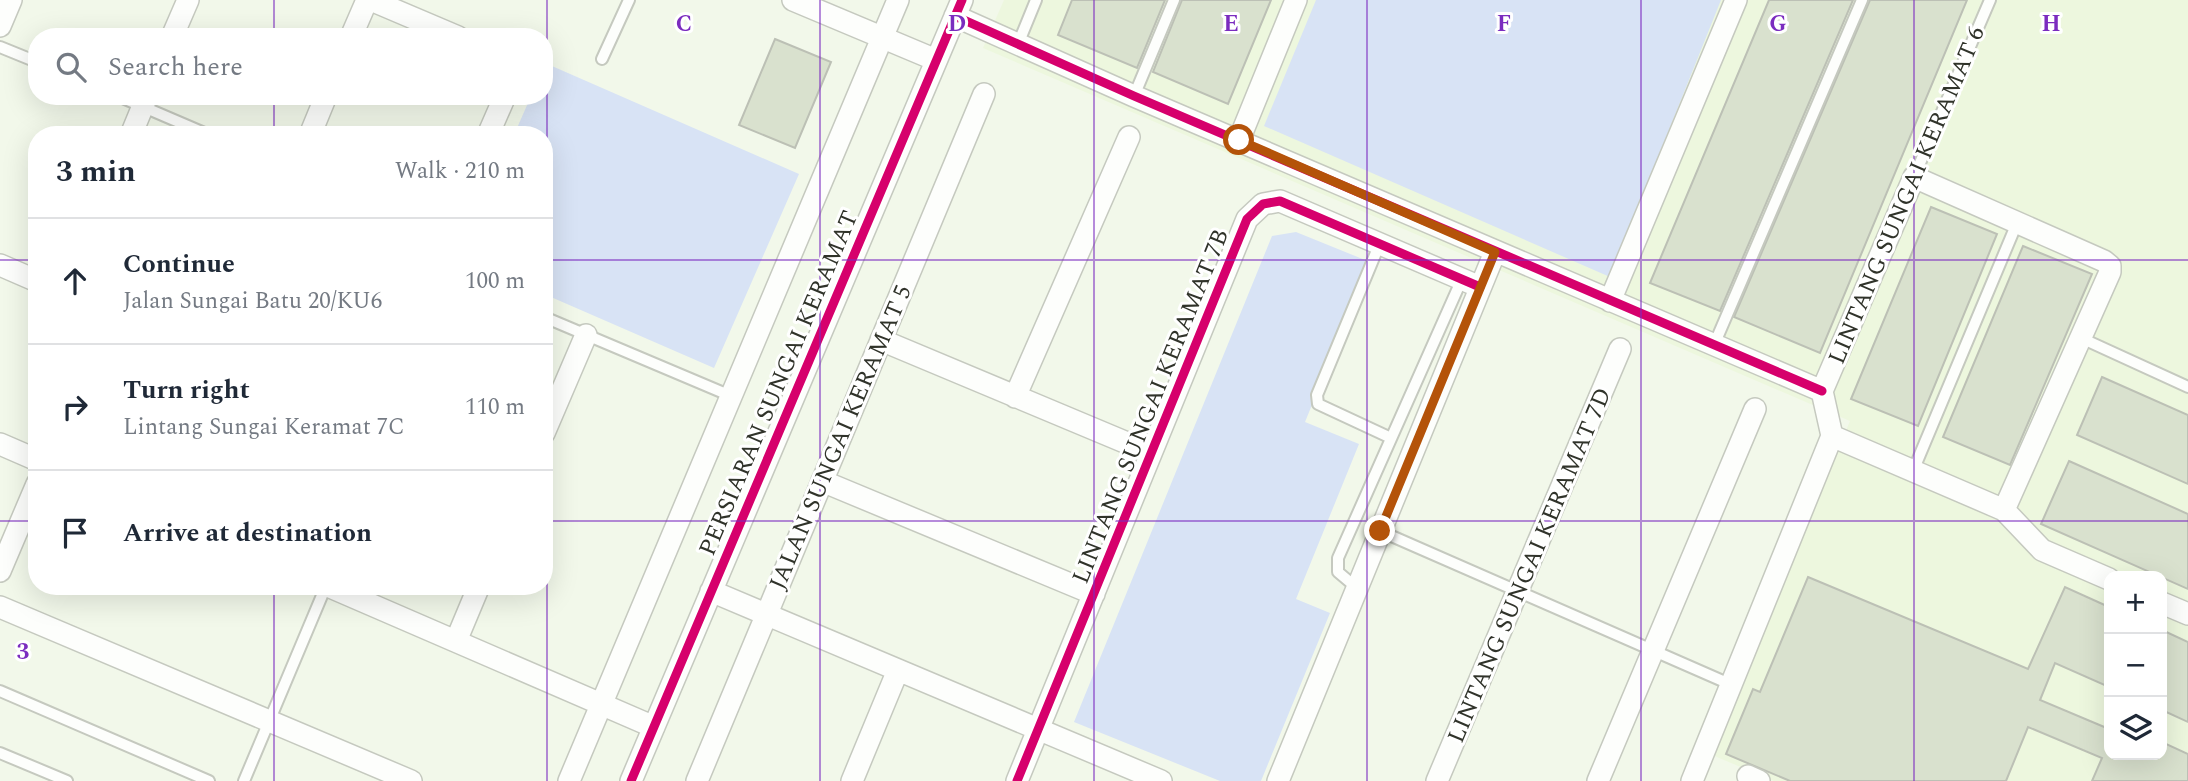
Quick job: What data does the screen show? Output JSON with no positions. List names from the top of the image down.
{
  "streets": {
    "street": [
      "LINTANG SUNGAI KERAMAT 6",
      "PERSIARAN SUNGAI KERAMAT",
      "LINTANG SUNGAI KERAMAT 7B",
      "JALAN SUNGAI KERAMAT 5",
      "LINTANG SUNGAI KERAMAT 7D"
    ]
  },
  "page": {
    "search": "Search here",
    "heading": ["3 min", "Walk · 210 m"],
    "list": [
      ["Continue", "Jalan Sungai Batu 20/KU6", "100 m"],
      ["Turn right", "Lintang Sungai Keramat 7C", "110 m"],
      "Arrive at destination"
    ],
    "map_buttons": ["+", "−"]
  },
  "grid": {
    "columns": [
      "C",
      "D",
      "E",
      "F",
      "G",
      "H"
    ],
    "rows": ["3"]
  }
}
